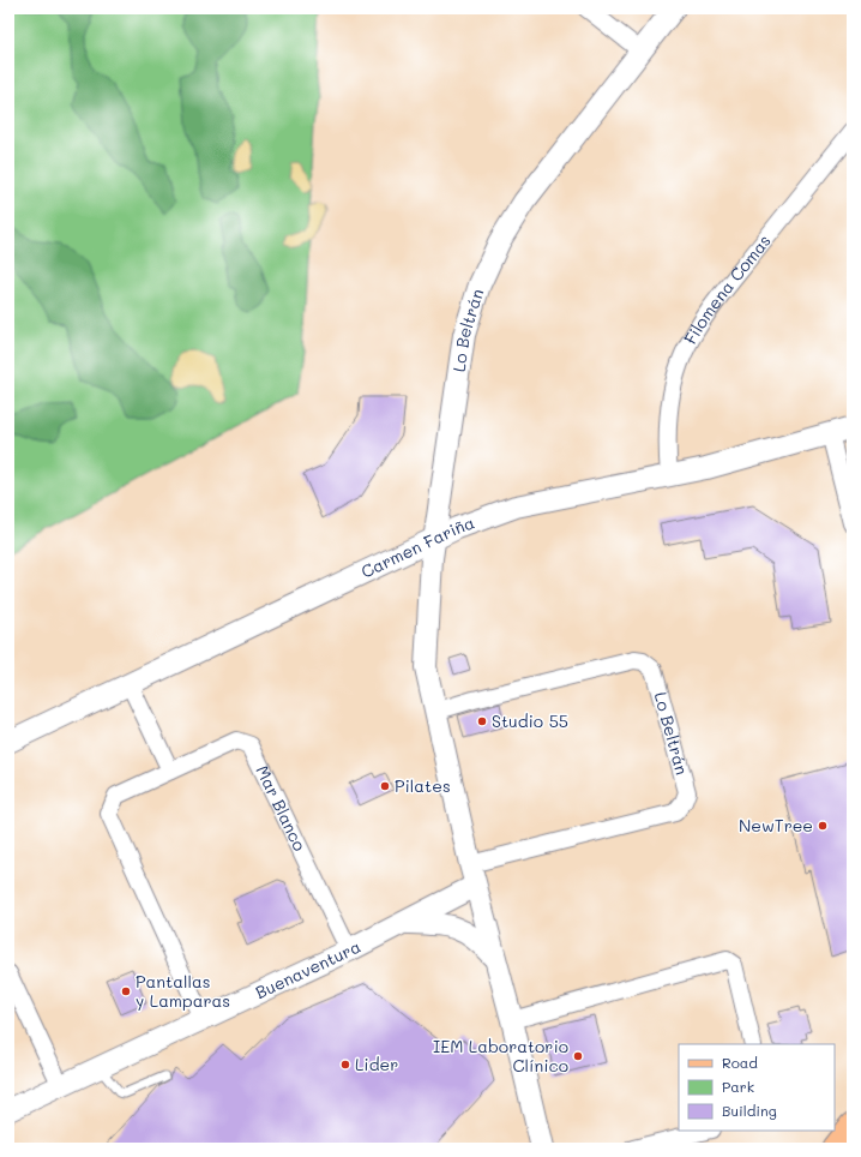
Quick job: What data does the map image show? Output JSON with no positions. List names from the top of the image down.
{
  "streets": {
    "street": [
      "Filomena Comas",
      "Lo Beltrán",
      "Carmen Fariña",
      "Mar Blanco",
      "Buenaventura"
    ]
  },
  "crossings": [
    ["Filomena Comas", "Carmen Fariña"],
    ["Lo Beltrán", "Carmen Fariña"],
    ["Lo Beltrán", "Buenaventura"],
    ["Mar Blanco", "Buenaventura"]
  ],
  "places": [
    "Studio 55",
    "Pilates",
    "NewTree",
    "Pantallas y Lamparas",
    "IEM Laboratorio Clínico",
    "Lider"
  ],
  "legend": ["Road", "Park", "Building"]
}
